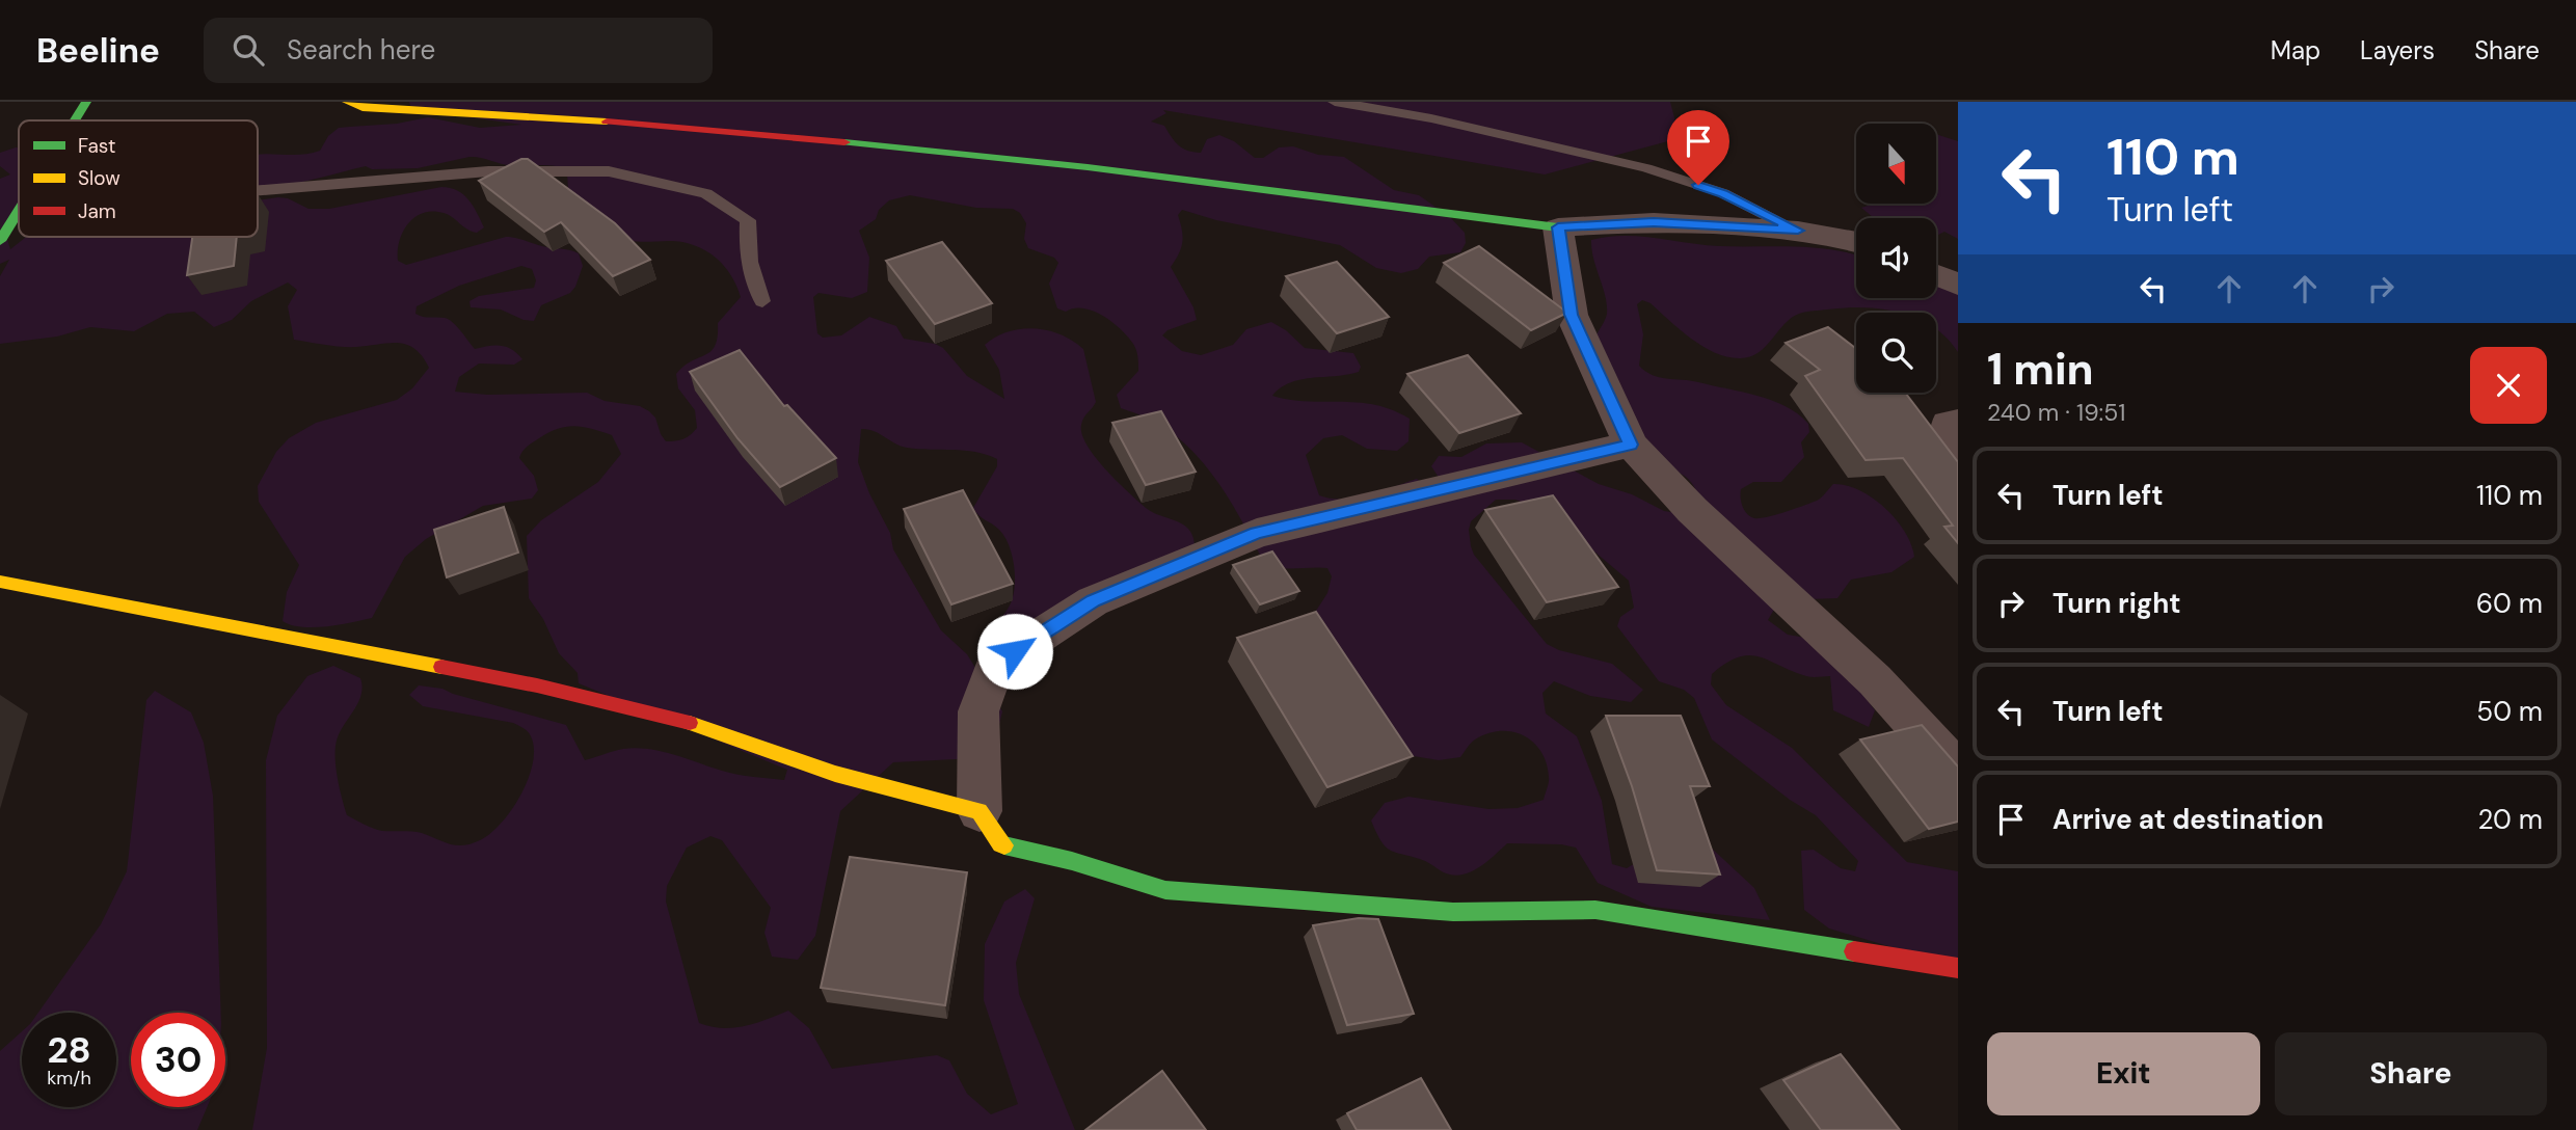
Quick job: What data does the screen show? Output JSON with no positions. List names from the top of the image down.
{
  "legend": ["Fast", "Slow", "Jam"],
  "north": "bottom",
  "page": {
    "header": "Beeline",
    "search": "Search here",
    "nav": ["Map", "Layers", "Share"],
    "turn": ["110 m", "Turn left"],
    "heading": ["1 min", "240 m · 19:51"],
    "list": [
      {
        "name": "Turn left",
        "value": "110 m"
      },
      {
        "name": "Turn right",
        "value": "60 m"
      },
      {
        "name": "Turn left",
        "value": "50 m"
      },
      {
        "name": "Arrive at destination",
        "value": "20 m"
      }
    ],
    "speed": "28 km/h",
    "limit": "30",
    "buttons": ["Exit", "Share"]
  }
}
